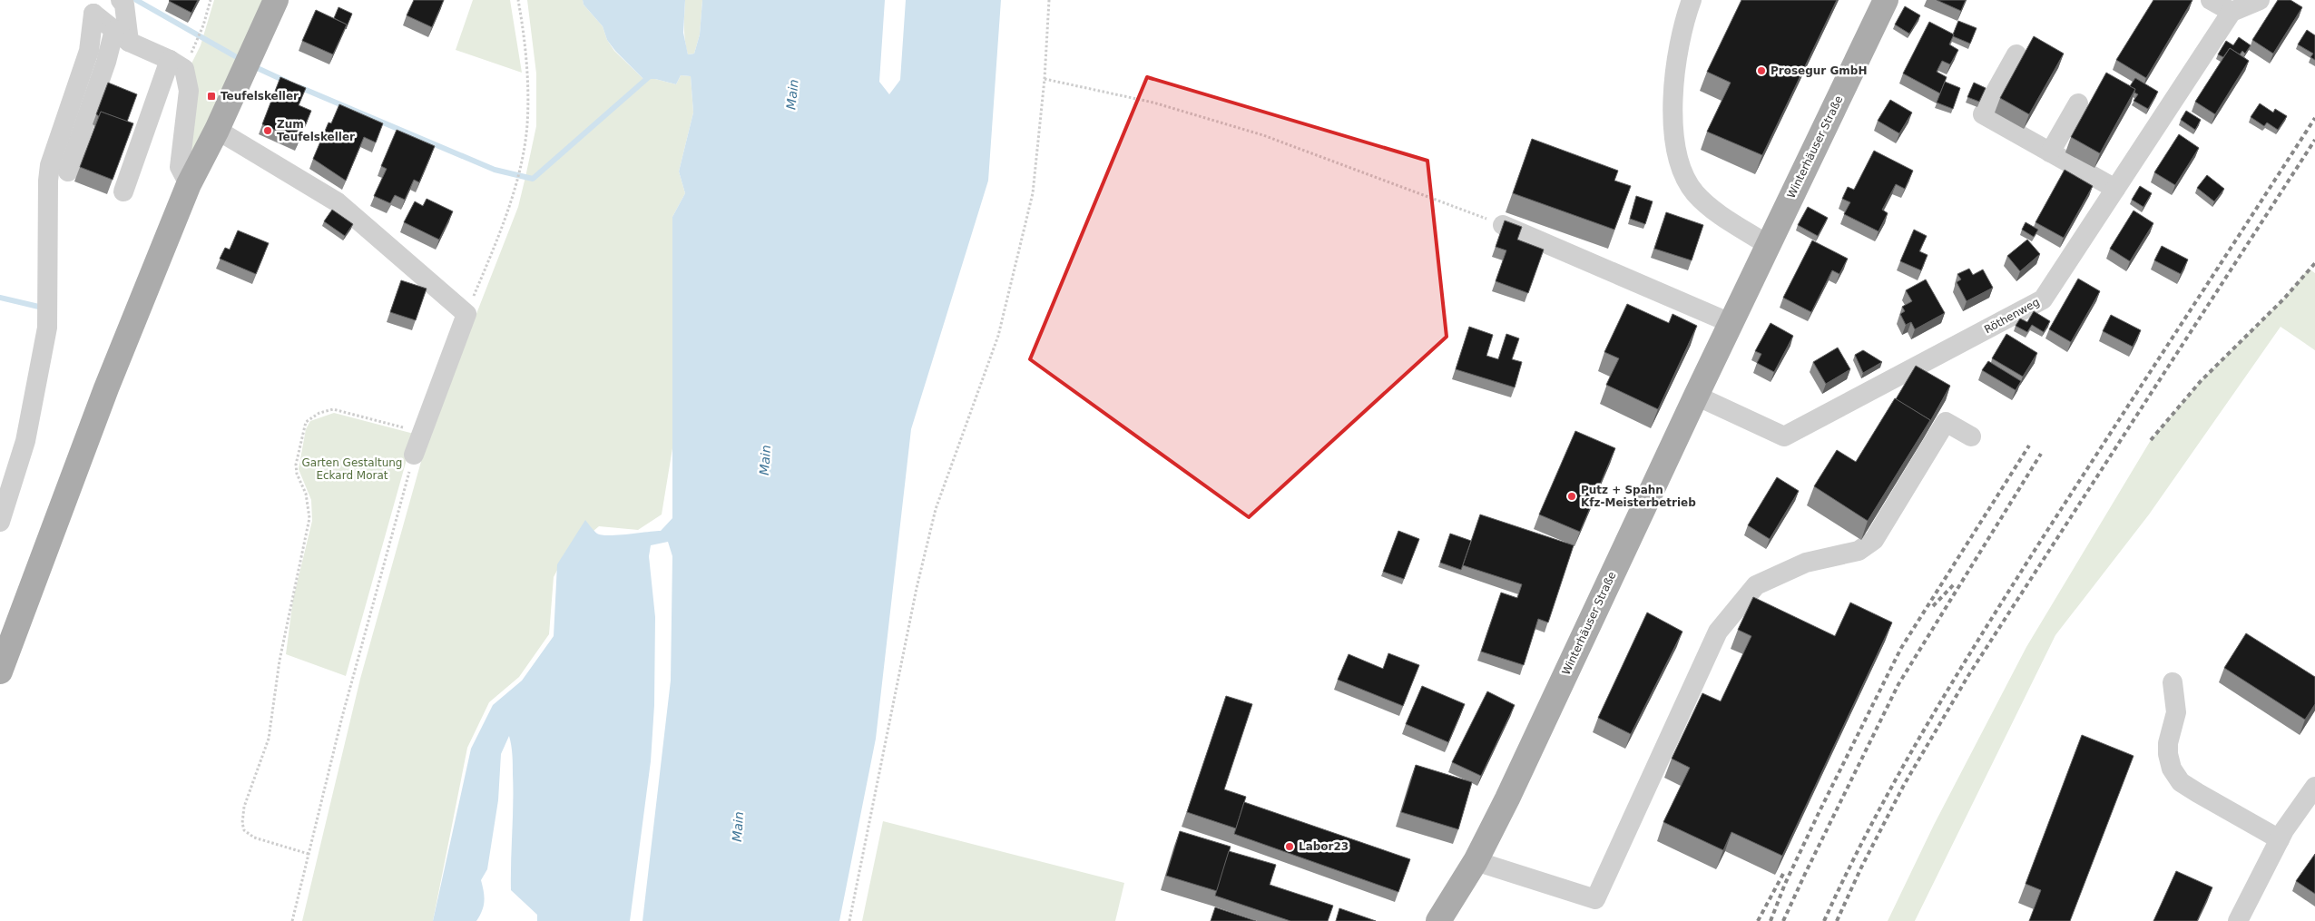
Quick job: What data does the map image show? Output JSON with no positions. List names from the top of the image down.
{
  "streets": {
    "main road": ["Winterhäuser Straße"],
    "street": ["Röthenweg"]
  },
  "crossings": [
    ["Winterhäuser Straße", "Röthenweg"]
  ],
  "water": ["Main"],
  "parks": ["Garten Gestaltung Eckard Morat"],
  "places": {
    "other": [
      "Prosegur GmbH",
      "Zum Teufelskeller",
      "Putz + Spahn Kfz-Meisterbetrieb",
      "Labor23"
    ],
    "transit": ["Teufelskeller"]
  }
}
